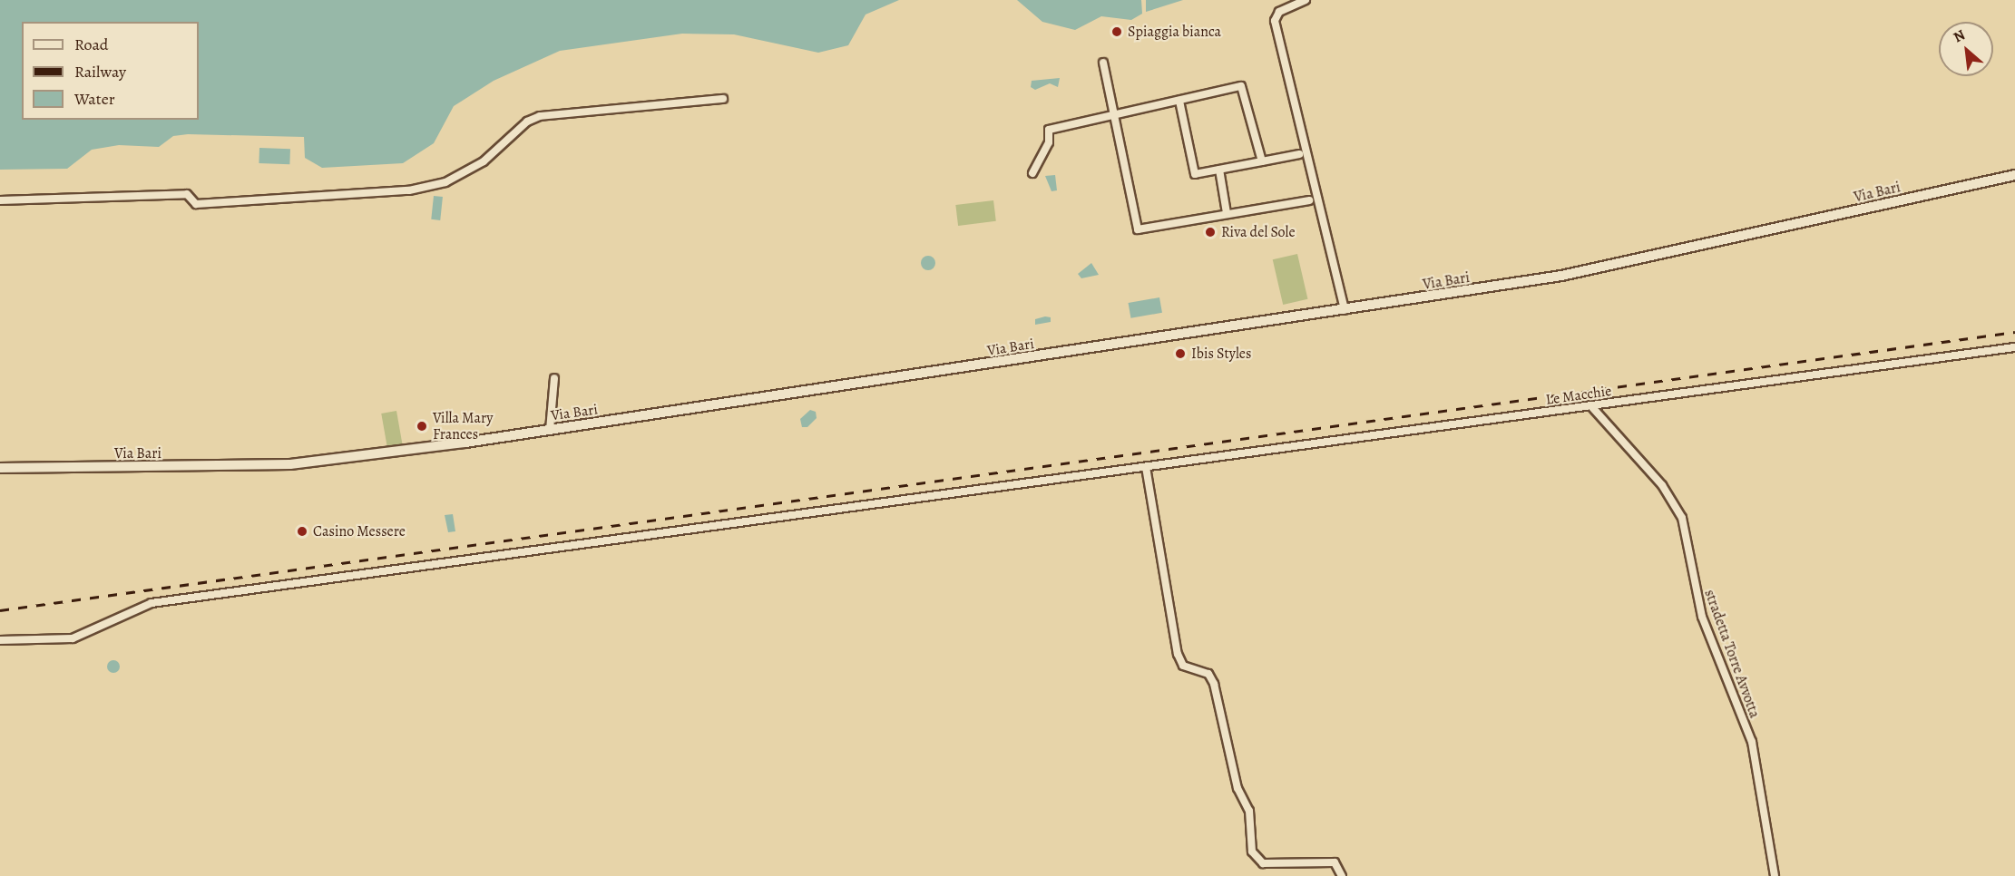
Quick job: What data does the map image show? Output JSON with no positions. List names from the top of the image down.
{
  "streets": {
    "main road": ["Via Bari"],
    "street": ["Le Macchie", "stradetta Torre Avvotta"]
  },
  "crossings": [
    ["Le Macchie", "stradetta Torre Avvotta"]
  ],
  "places": [
    "Spiaggia bianca",
    "Riva del Sole",
    "Ibis Styles",
    "Villa Mary Frances",
    "Casino Messere"
  ],
  "legend": ["Road", "Railway", "Water"],
  "north": "top left"
}
